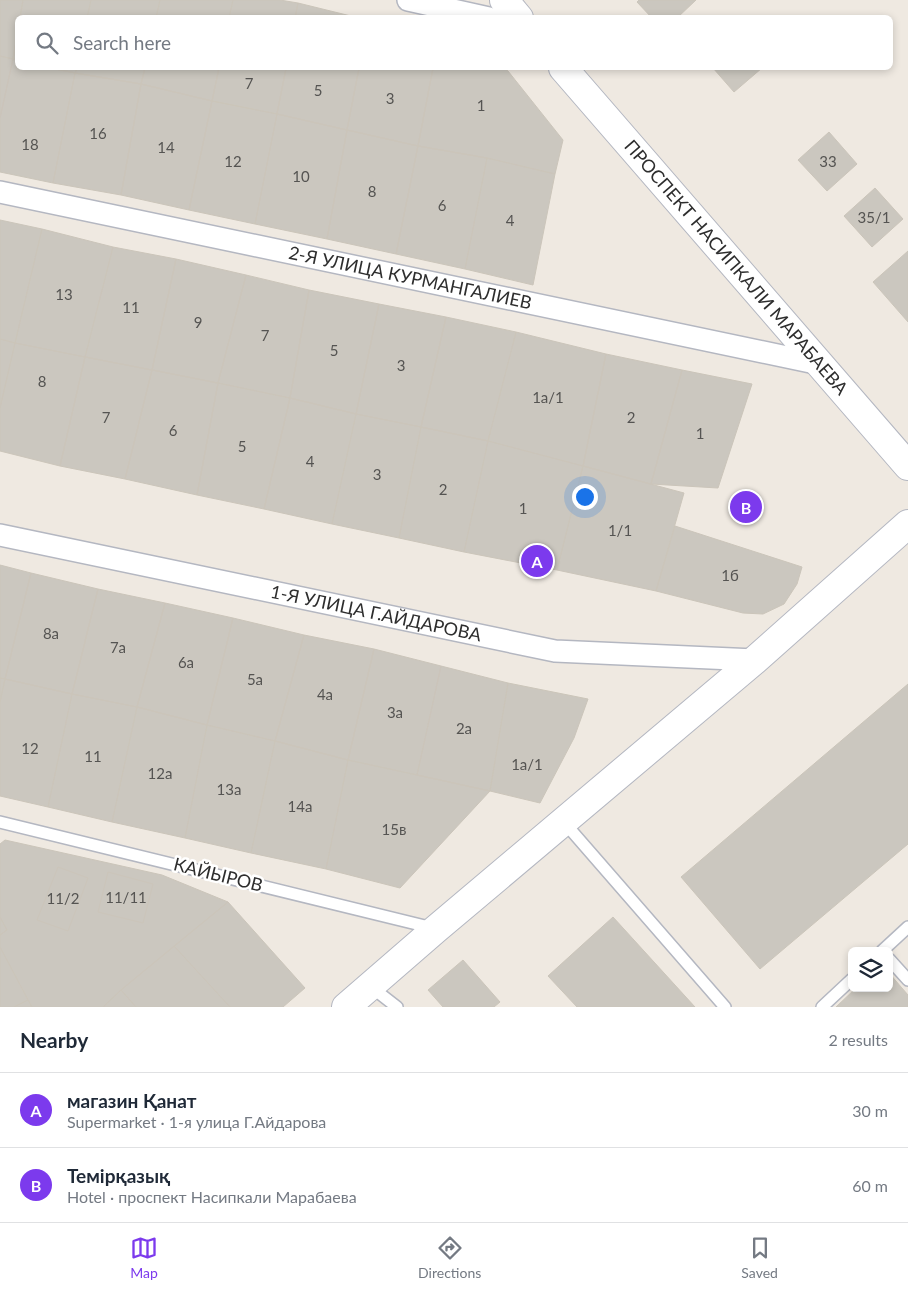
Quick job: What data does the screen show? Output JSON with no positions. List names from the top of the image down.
{
  "streets": {
    "street": ["ПРОСПЕКТ НАСИПКАЛИ МАРАБАЕВА", "2-Я УЛИЦА КУРМАНГАЛИЕВ", "1-Я УЛИЦА Г.АЙДАРОВА"],
    "lane": ["КАЙЫРОВ"]
  },
  "crossings": [
    ["ПРОСПЕКТ НАСИПКАЛИ МАРАБАЕВА", "2-Я УЛИЦА КУРМАНГАЛИЕВ"]
  ],
  "house_numbers": [
    "7",
    "5",
    "3",
    "1",
    "16",
    "18",
    "14",
    "12",
    "33",
    "10",
    "8",
    "6",
    "35/1",
    "4",
    "13",
    "11",
    "9",
    "7",
    "5",
    "3",
    "8",
    "1а/1",
    "7",
    "2",
    "6",
    "1",
    "5",
    "4",
    "3",
    "2",
    "1",
    "1/1",
    "1б",
    "8а",
    "7а",
    "6а",
    "5а",
    "4а",
    "3а",
    "2а",
    "12",
    "11",
    "1а/1",
    "12а",
    "13а",
    "14а",
    "15в",
    "11/11",
    "11/2"
  ],
  "page": {
    "search": "Search here",
    "pins": ["B", "A"],
    "heading": ["Nearby", "2 results"],
    "list": [
      {
        "mark": "A",
        "name": "магазин Қанат",
        "note": "Supermarket · 1-я улица Г.Айдарова",
        "value": "30 m"
      },
      {
        "mark": "B",
        "name": "Темірқазық",
        "note": "Hotel · проспект Насипкали Марабаева",
        "value": "60 m"
      }
    ],
    "nav": ["Map", "Directions", "Saved"]
  }
}
